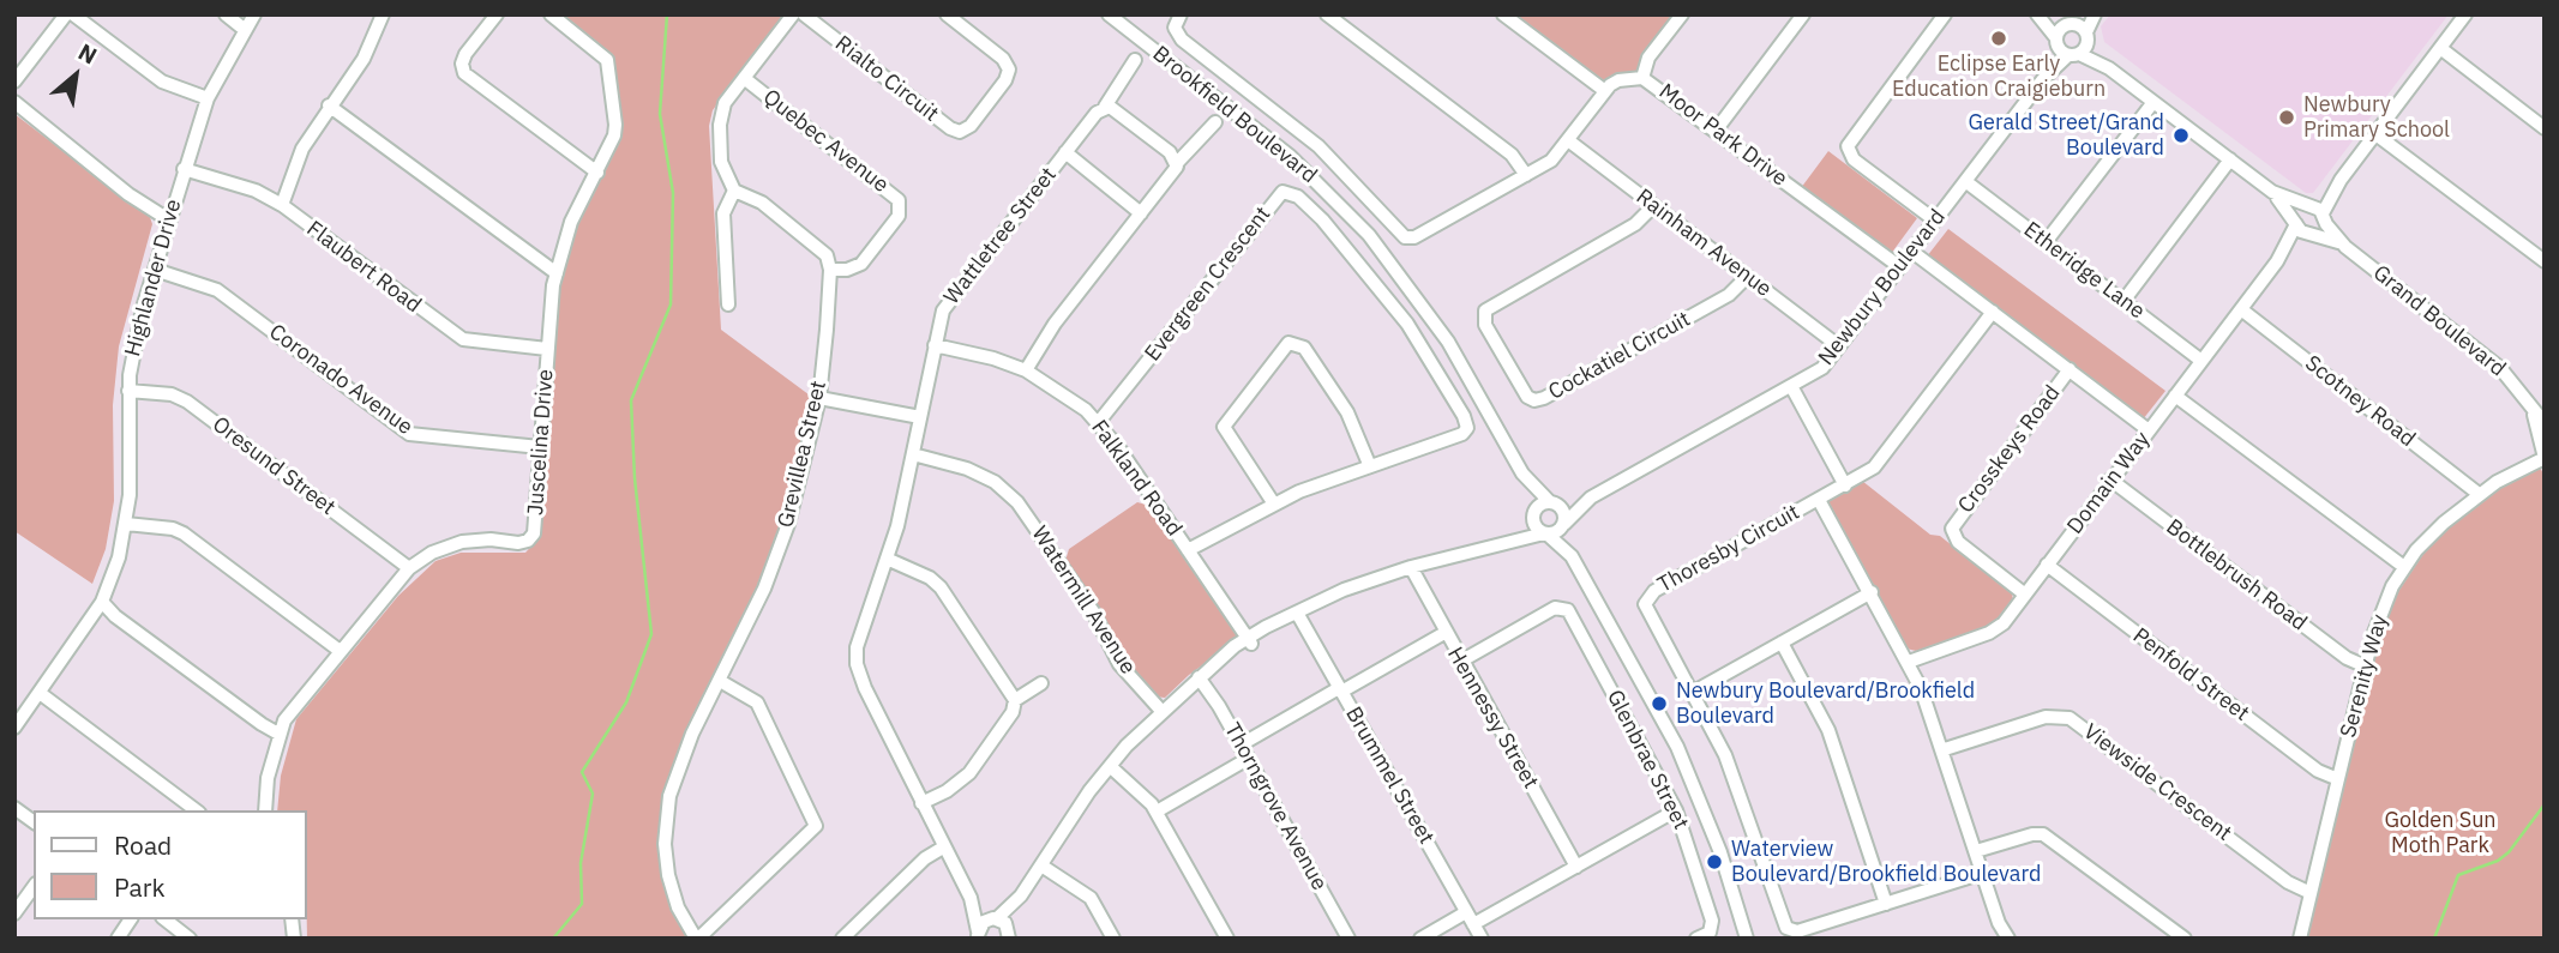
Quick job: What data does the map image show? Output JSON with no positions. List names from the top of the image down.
{
  "streets": {
    "street": [
      "Rialto Circuit",
      "Brookfield Boulevard",
      "Moor Park Drive",
      "Quebec Avenue",
      "Wattletree Street",
      "Rainham Avenue",
      "Flaubert Road",
      "Etheridge Lane",
      "Highlander Drive",
      "Evergreen Crescent",
      "Newbury Boulevard",
      "Grand Boulevard",
      "Cockatiel Circuit",
      "Coronado Avenue",
      "Scotney Road",
      "Juscelina Drive",
      "Crosskeys Road",
      "Grevillea Street",
      "Oresund Street",
      "Falkland Road",
      "Domain Way",
      "Thoresby Circuit",
      "Bottlebrush Road",
      "Watermill Avenue",
      "Penfold Street",
      "Serenity Way",
      "Hennessy Street",
      "Glenbrae Street",
      "Brummel Street",
      "Viewside Crescent",
      "Thorngrove Avenue"
    ]
  },
  "crossings": [
    ["Brookfield Boulevard", "Newbury Boulevard"],
    ["Moor Park Drive", "Newbury Boulevard"],
    ["Quebec Avenue", "Grevillea Street"],
    ["Wattletree Street", "Falkland Road"],
    ["Wattletree Street", "Watermill Avenue"],
    ["Rainham Avenue", "Newbury Boulevard"],
    ["Rainham Avenue", "Cockatiel Circuit"],
    ["Flaubert Road", "Highlander Drive"],
    ["Flaubert Road", "Juscelina Drive"],
    ["Etheridge Lane", "Newbury Boulevard"],
    ["Etheridge Lane", "Domain Way"],
    ["Highlander Drive", "Coronado Avenue"],
    ["Highlander Drive", "Oresund Street"],
    ["Evergreen Crescent", "Falkland Road"],
    ["Newbury Boulevard", "Grand Boulevard"],
    ["Grand Boulevard", "Domain Way"],
    ["Grand Boulevard", "Serenity Way"],
    ["Coronado Avenue", "Juscelina Drive"],
    ["Scotney Road", "Domain Way"],
    ["Scotney Road", "Serenity Way"],
    ["Juscelina Drive", "Oresund Street"],
    ["Crosskeys Road", "Domain Way"],
    ["Domain Way", "Bottlebrush Road"],
    ["Domain Way", "Penfold Street"],
    ["Bottlebrush Road", "Serenity Way"],
    ["Penfold Street", "Serenity Way"],
    ["Serenity Way", "Viewside Crescent"],
    ["Hennessy Street", "Glenbrae Street"]
  ],
  "parks": ["Golden Sun Moth Park"],
  "places": [
    "Eclipse Early Education Craigieburn",
    "Newbury Primary School",
    "Gerald Street/Grand Boulevard",
    "Newbury Boulevard/Brookfield Boulevard",
    "Waterview Boulevard/Brookfield Boulevard"
  ],
  "legend": ["Road", "Park"],
  "north": "top right"
}
